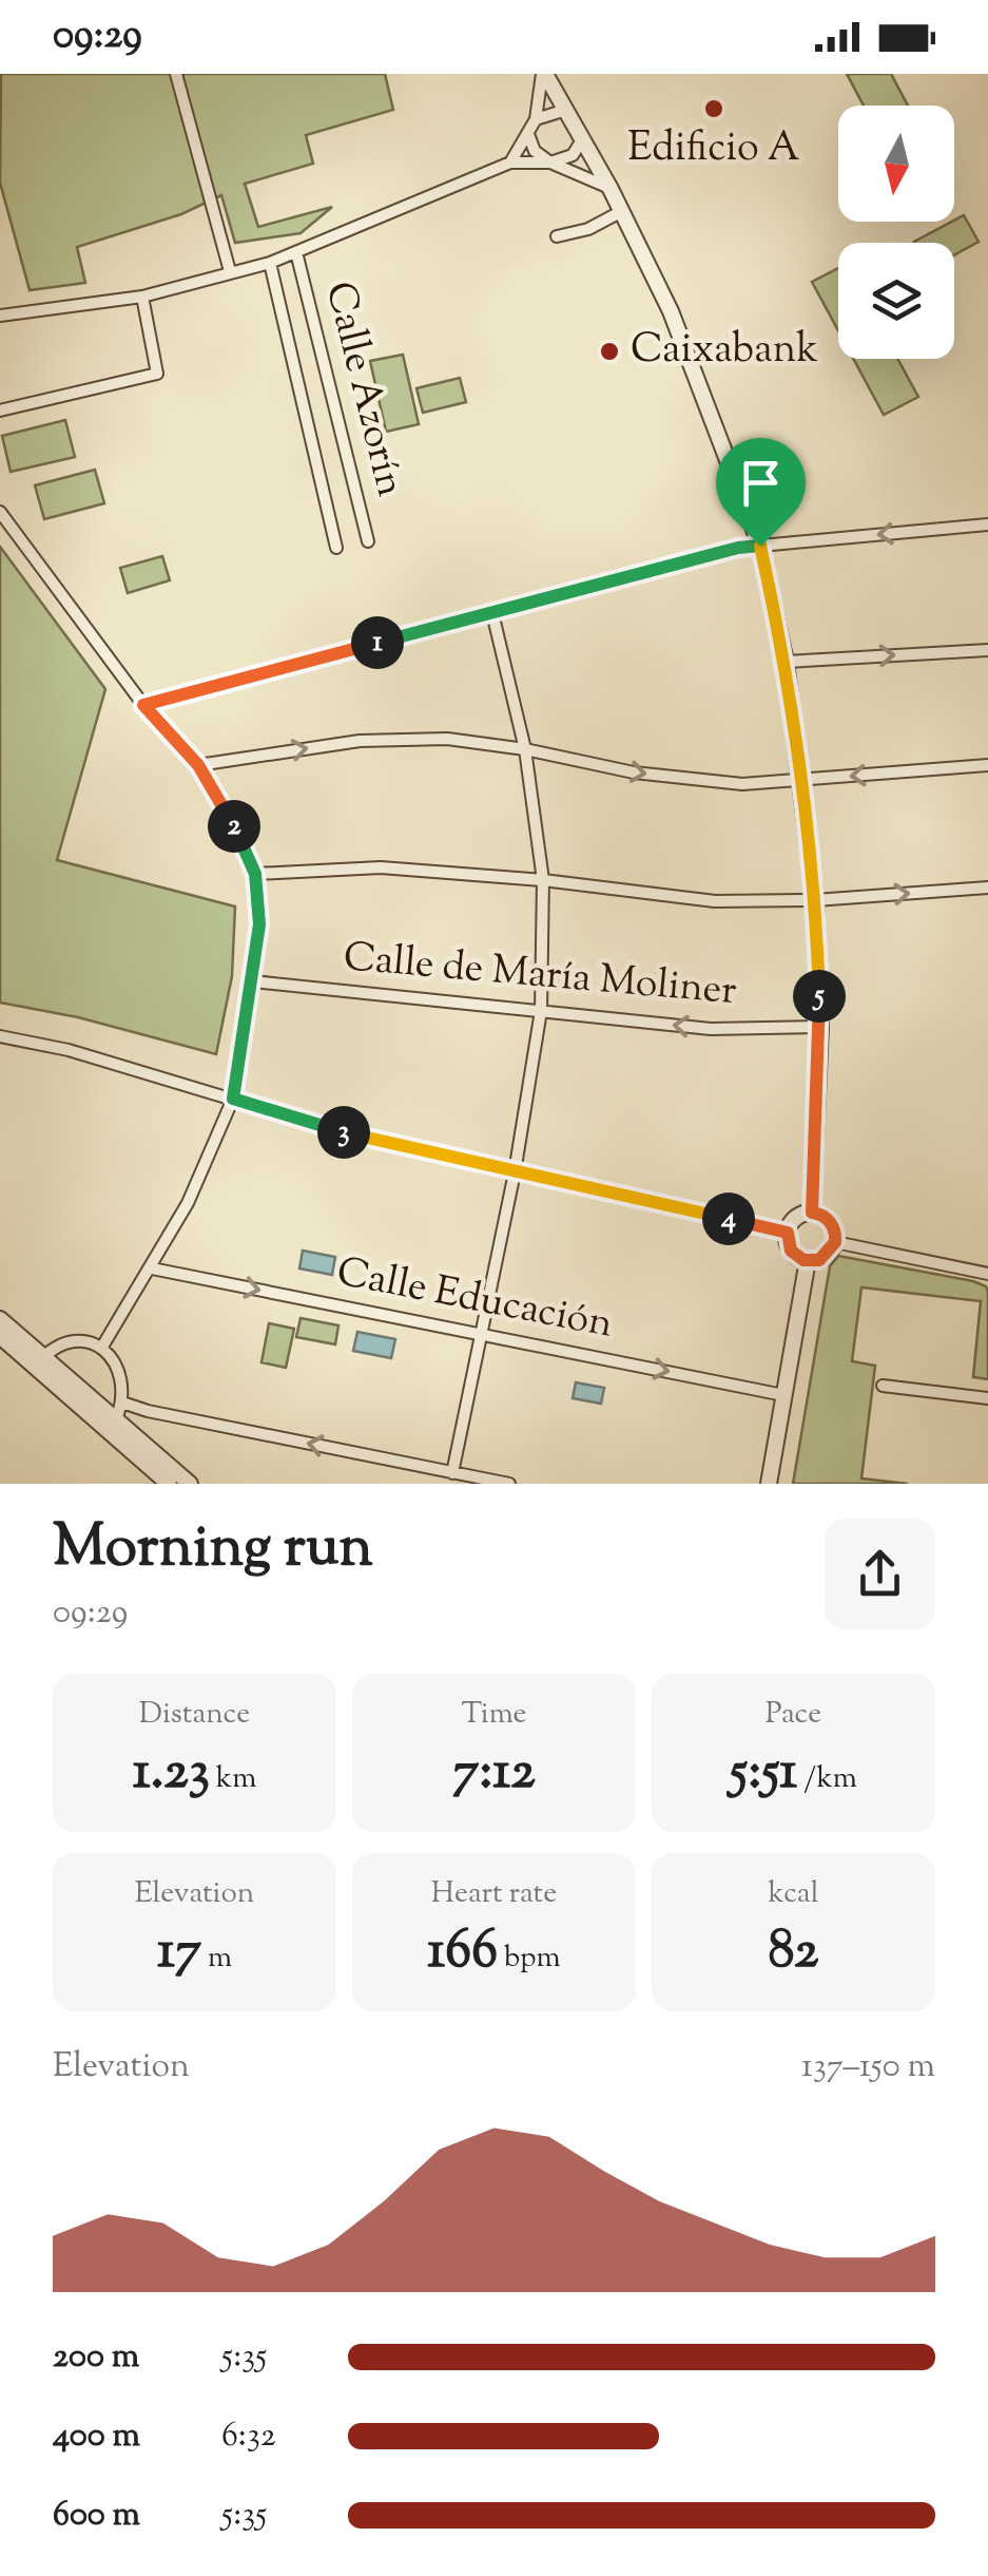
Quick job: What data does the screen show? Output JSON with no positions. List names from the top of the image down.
{
  "streets": {
    "street": ["Calle Azorín", "Calle de María Moliner", "Calle Educación"]
  },
  "one_way": ["Calle de María Moliner", "Calle Educación"],
  "places": ["Edificio A", "Caixabank"],
  "north": "bottom",
  "page": {
    "status": "09:29",
    "pins": [
      "1",
      "2",
      "5",
      "3",
      "4"
    ],
    "heading": ["Morning run", "09:29"],
    "stats": [
      ["Distance", "1.23 km"],
      ["Time", "7:12"],
      ["Pace", "5:51 /km"],
      ["Elevation", "17 m"],
      ["Heart rate", "166 bpm"],
      ["kcal", "82"]
    ],
    "chart": ["Elevation", "137–150 m"],
    "list": [
      {
        "name": "200 m",
        "note": "5:35"
      },
      {
        "name": "400 m",
        "note": "6:32"
      },
      {
        "name": "600 m",
        "note": "5:35"
      }
    ]
  }
}
